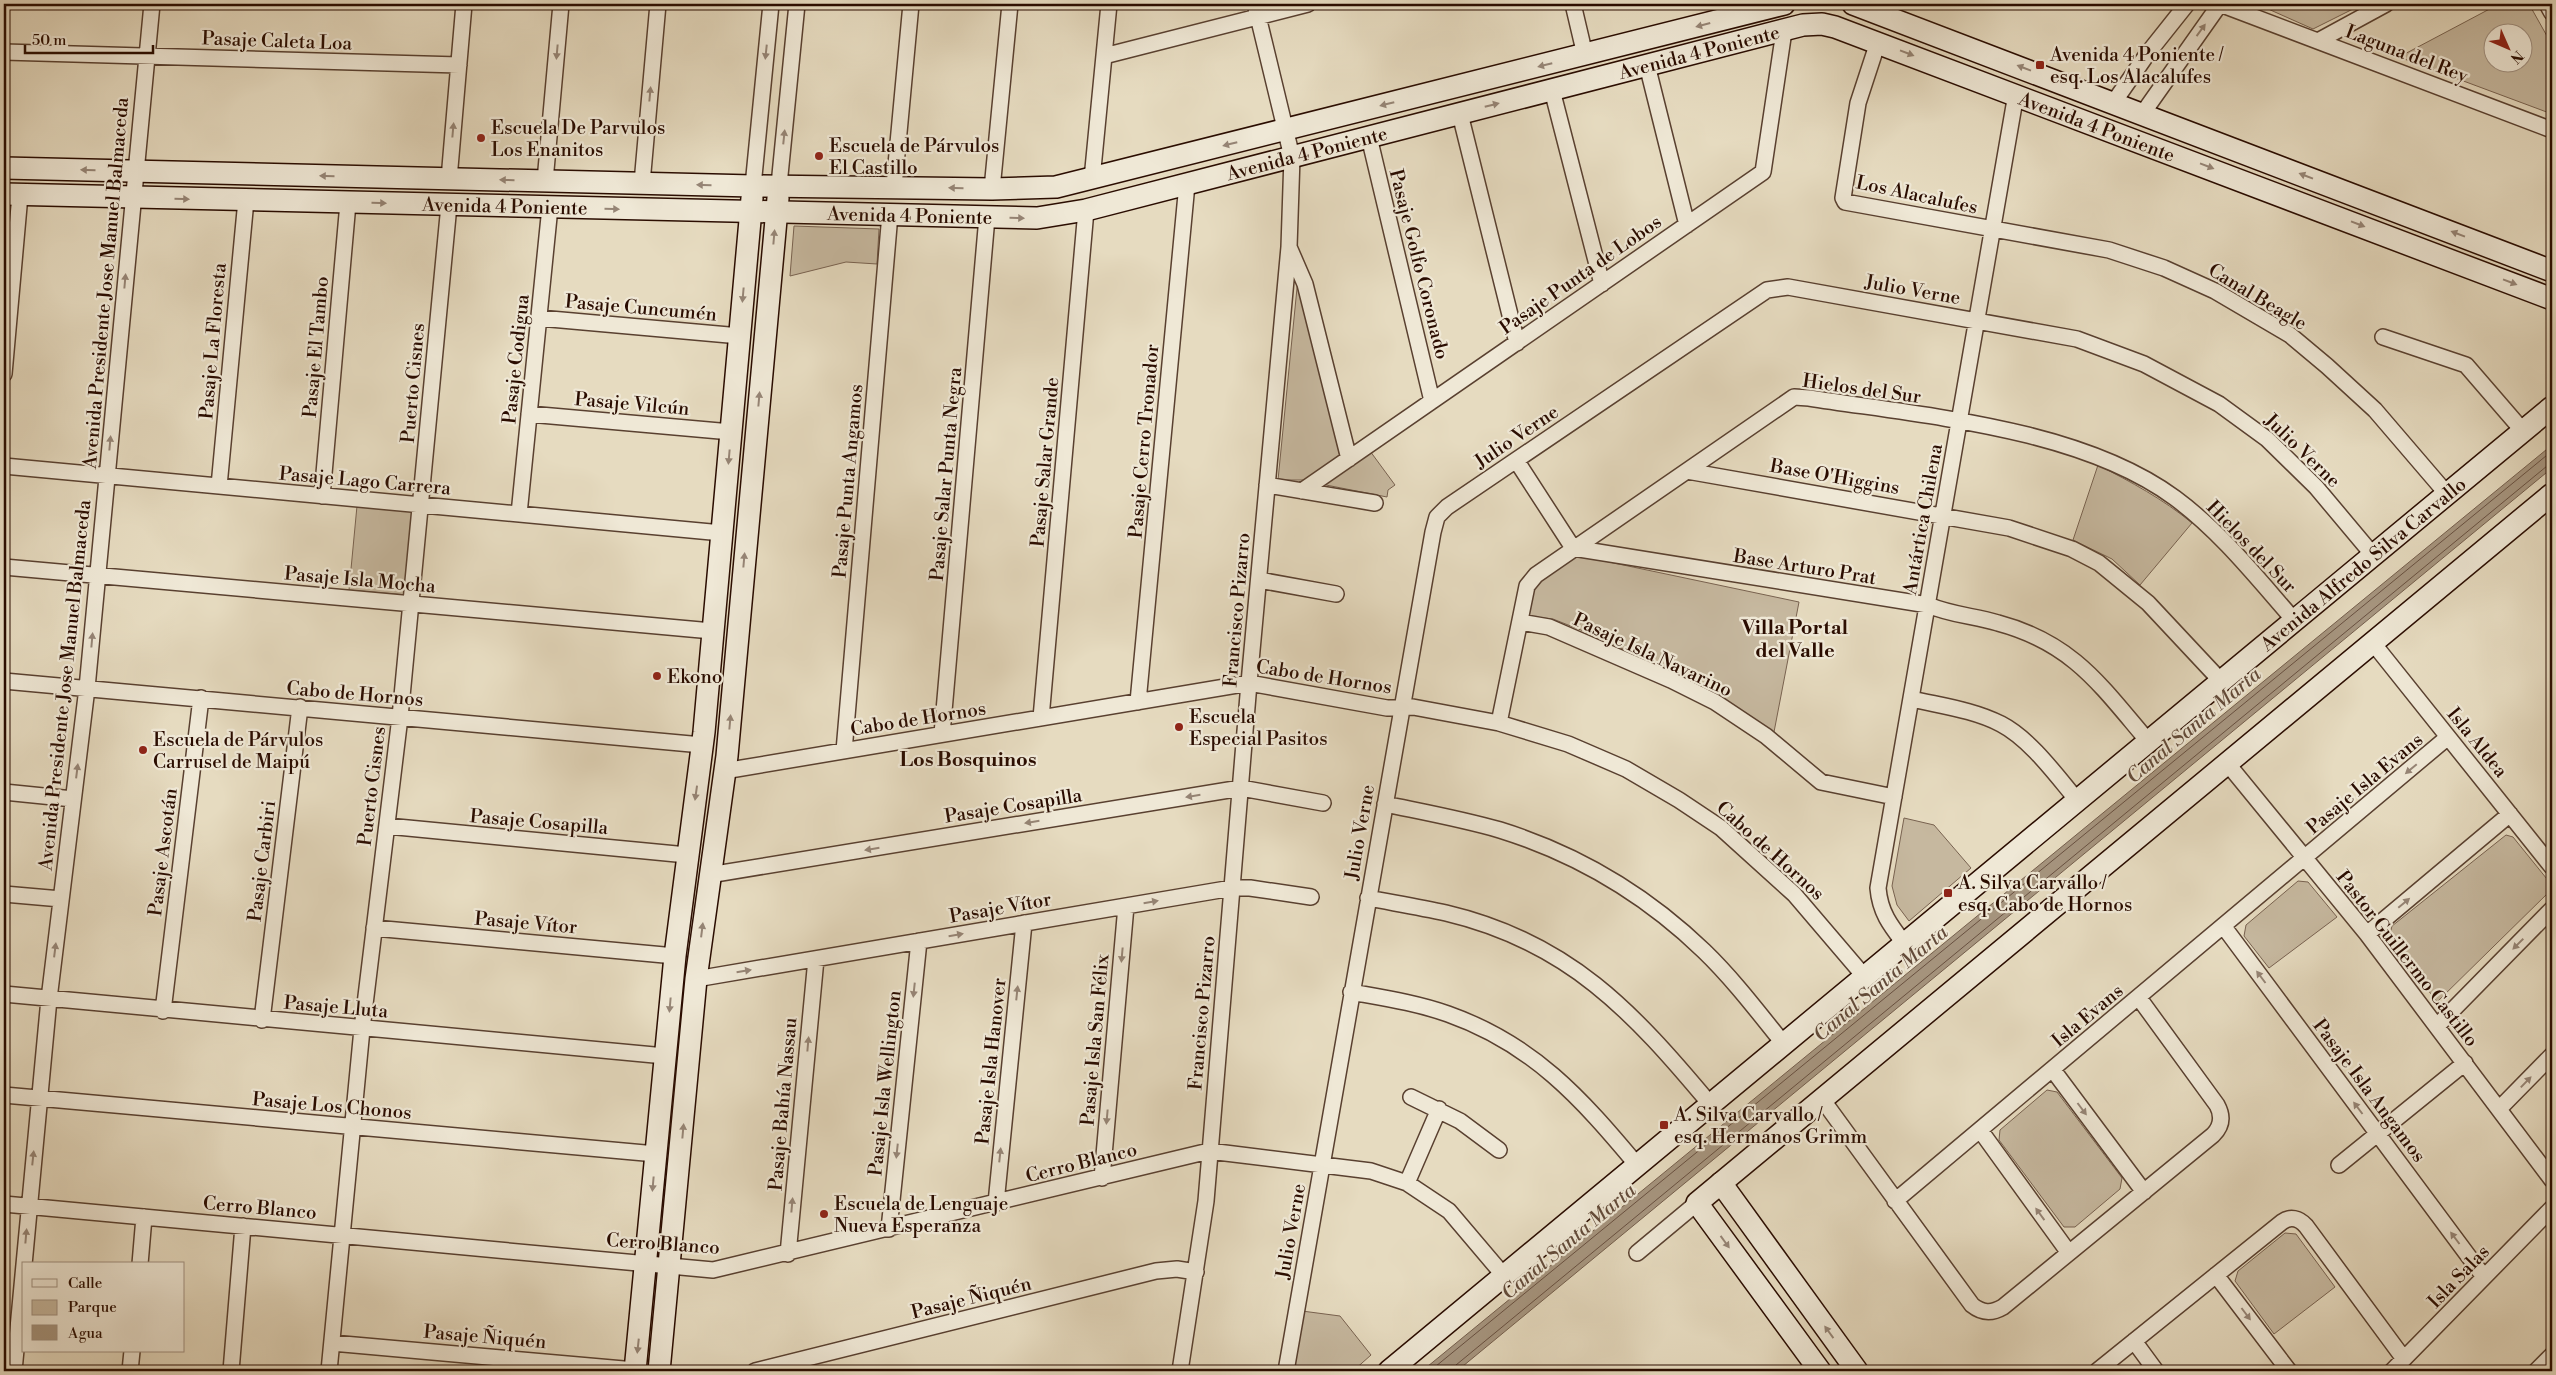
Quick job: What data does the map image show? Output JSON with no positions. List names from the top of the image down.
{
  "streets": {
    "street": [
      "Pasaje Caleta Loa",
      "Avenida 4 Poniente",
      "Laguna del Rey",
      "Los Alacalufes",
      "Pasaje Golfo Coronado",
      "Pasaje Punta de Lobos",
      "Avenida Presidente Jose Manuel Balmaceda",
      "Julio Verne",
      "Canal Beagle",
      "Pasaje Cuncumén",
      "Pasaje La Floresta",
      "Pasaje El Tambo",
      "Pasaje Codigua",
      "Puerto Cisnes",
      "Hielos del Sur",
      "Pasaje Vilcún",
      "Pasaje Cerro Tronador",
      "Pasaje Salar Grande",
      "Pasaje Salar Punta Negra",
      "Base O'Higgins",
      "Pasaje Lago Carrera",
      "Pasaje Punta Angamos",
      "Antártica Chilena",
      "Avenida Alfredo Silva Carvallo",
      "Base Arturo Prat",
      "Pasaje Isla Mocha",
      "Francisco Pizarro",
      "Pasaje Isla Navarino",
      "Cabo de Hornos",
      "Isla Aldea",
      "Pasaje Isla Evans",
      "Pasaje Cosapilla",
      "Pasaje Ascotán",
      "Pasaje Carbiri",
      "Pasaje Vítor",
      "Pastor Guillermo Castillo",
      "Pasaje Lluta",
      "Isla Evans",
      "Pasaje Isla San Félix",
      "Pasaje Isla Hanover",
      "Pasaje Isla Wellington",
      "Pasaje Isla Angamos",
      "Pasaje Bahía Nassau",
      "Pasaje Los Chonos",
      "Cerro Blanco",
      "Isla Salas",
      "Pasaje Ñiquén"
    ]
  },
  "crossings": [
    ["Pasaje Caleta Loa", "Avenida Presidente Jose Manuel Balmaceda"],
    ["Avenida 4 Poniente", "Los Alacalufes"],
    ["Avenida 4 Poniente", "Pasaje Golfo Coronado"],
    ["Avenida 4 Poniente", "Pasaje Punta de Lobos"],
    ["Avenida 4 Poniente", "Avenida Presidente Jose Manuel Balmaceda"],
    ["Avenida 4 Poniente", "Pasaje La Floresta"],
    ["Avenida 4 Poniente", "Pasaje El Tambo"],
    ["Avenida 4 Poniente", "Pasaje Codigua"],
    ["Avenida 4 Poniente", "Puerto Cisnes"],
    ["Avenida 4 Poniente", "Pasaje Cerro Tronador"],
    ["Avenida 4 Poniente", "Pasaje Salar Grande"],
    ["Avenida 4 Poniente", "Pasaje Salar Punta Negra"],
    ["Avenida 4 Poniente", "Pasaje Punta Angamos"],
    ["Avenida 4 Poniente", "Antártica Chilena"],
    ["Avenida 4 Poniente", "Francisco Pizarro"],
    ["Los Alacalufes", "Canal Beagle"],
    ["Los Alacalufes", "Antártica Chilena"],
    ["Pasaje Golfo Coronado", "Pasaje Punta de Lobos"],
    ["Avenida Presidente Jose Manuel Balmaceda", "Pasaje Lago Carrera"],
    ["Avenida Presidente Jose Manuel Balmaceda", "Pasaje Isla Mocha"],
    ["Avenida Presidente Jose Manuel Balmaceda", "Cabo de Hornos"],
    ["Avenida Presidente Jose Manuel Balmaceda", "Pasaje Lluta"],
    ["Avenida Presidente Jose Manuel Balmaceda", "Pasaje Los Chonos"],
    ["Avenida Presidente Jose Manuel Balmaceda", "Cerro Blanco"],
    ["Julio Verne", "Antártica Chilena"],
    ["Julio Verne", "Avenida Alfredo Silva Carvallo"],
    ["Julio Verne", "Cabo de Hornos"],
    ["Julio Verne", "Cerro Blanco"],
    ["Canal Beagle", "Antártica Chilena"],
    ["Canal Beagle", "Avenida Alfredo Silva Carvallo"],
    ["Pasaje Cuncumén", "Pasaje Codigua"],
    ["Pasaje La Floresta", "Pasaje Lago Carrera"],
    ["Pasaje El Tambo", "Pasaje Lago Carrera"],
    ["Pasaje Codigua", "Pasaje Vilcún"],
    ["Pasaje Codigua", "Pasaje Lago Carrera"],
    ["Puerto Cisnes", "Pasaje Lago Carrera"],
    ["Puerto Cisnes", "Pasaje Isla Mocha"],
    ["Puerto Cisnes", "Cabo de Hornos"],
    ["Puerto Cisnes", "Pasaje Cosapilla"],
    ["Puerto Cisnes", "Pasaje Vítor"],
    ["Puerto Cisnes", "Pasaje Lluta"],
    ["Puerto Cisnes", "Pasaje Los Chonos"],
    ["Puerto Cisnes", "Cerro Blanco"],
    ["Puerto Cisnes", "Pasaje Ñiquén"],
    ["Hielos del Sur", "Base O'Higgins"],
    ["Hielos del Sur", "Antártica Chilena"],
    ["Hielos del Sur", "Avenida Alfredo Silva Carvallo"],
    ["Hielos del Sur", "Base Arturo Prat"],
    ["Hielos del Sur", "Pasaje Isla Navarino"],
    ["Hielos del Sur", "Cabo de Hornos"],
    ["Pasaje Cerro Tronador", "Cabo de Hornos"],
    ["Pasaje Salar Grande", "Cabo de Hornos"],
    ["Pasaje Salar Punta Negra", "Cabo de Hornos"],
    ["Base O'Higgins", "Antártica Chilena"],
    ["Base O'Higgins", "Avenida Alfredo Silva Carvallo"],
    ["Pasaje Punta Angamos", "Cabo de Hornos"],
    ["Antártica Chilena", "Avenida Alfredo Silva Carvallo"],
    ["Antártica Chilena", "Base Arturo Prat"],
    ["Antártica Chilena", "Pasaje Isla Navarino"],
    ["Avenida Alfredo Silva Carvallo", "Base Arturo Prat"],
    ["Avenida Alfredo Silva Carvallo", "Cabo de Hornos"],
    ["Avenida Alfredo Silva Carvallo", "Cerro Blanco"],
    ["Francisco Pizarro", "Cabo de Hornos"],
    ["Francisco Pizarro", "Pasaje Cosapilla"],
    ["Francisco Pizarro", "Pasaje Vítor"],
    ["Francisco Pizarro", "Cerro Blanco"],
    ["Francisco Pizarro", "Pasaje Ñiquén"],
    ["Cabo de Hornos", "Pasaje Ascotán"],
    ["Cabo de Hornos", "Pasaje Carbiri"],
    ["Isla Aldea", "Pasaje Isla Evans"],
    ["Pasaje Isla Evans", "Pastor Guillermo Castillo"],
    ["Pasaje Isla Evans", "Isla Evans"],
    ["Pasaje Ascotán", "Pasaje Lluta"],
    ["Pasaje Carbiri", "Pasaje Lluta"],
    ["Pasaje Vítor", "Pasaje Isla San Félix"],
    ["Pasaje Vítor", "Pasaje Isla Hanover"],
    ["Pasaje Vítor", "Pasaje Isla Wellington"],
    ["Pasaje Vítor", "Pasaje Bahía Nassau"],
    ["Pastor Guillermo Castillo", "Isla Evans"],
    ["Isla Evans", "Pasaje Isla Angamos"],
    ["Pasaje Isla San Félix", "Cerro Blanco"],
    ["Pasaje Isla Hanover", "Cerro Blanco"],
    ["Pasaje Isla Wellington", "Cerro Blanco"],
    ["Pasaje Isla Angamos", "Isla Salas"],
    ["Pasaje Bahía Nassau", "Cerro Blanco"]
  ],
  "one_way": [
    "Avenida Presidente Jose Manuel Balmaceda",
    "Pasaje Cosapilla",
    "Pasaje Vítor",
    "Pasaje Isla San Félix",
    "Pasaje Isla Hanover",
    "Pasaje Isla Wellington",
    "Pasaje Isla Angamos"
  ],
  "districts": ["Villa Portal del Valle", "Los Bosquinos"],
  "water": ["Canal Santa Marta"],
  "places": {
    "transit": ["Avenida 4 Poniente / esq. Los Alacalufes", "A. Silva Carvallo / esq. Cabo de Hornos", "A. Silva Carvallo / esq. Hermanos Grimm"],
    "other": [
      "Escuela De Parvulos Los Enanitos",
      "Escuela de Párvulos El Castillo",
      "Ekono",
      "Escuela Especial Pasitos",
      "Escuela de Párvulos Carrusel de Maipú",
      "Escuela de Lenguaje Nueva Esperanza"
    ]
  },
  "legend": ["Calle", "Parque", "Agua"],
  "scale_bar": "50 m",
  "north": "bottom right"
}
